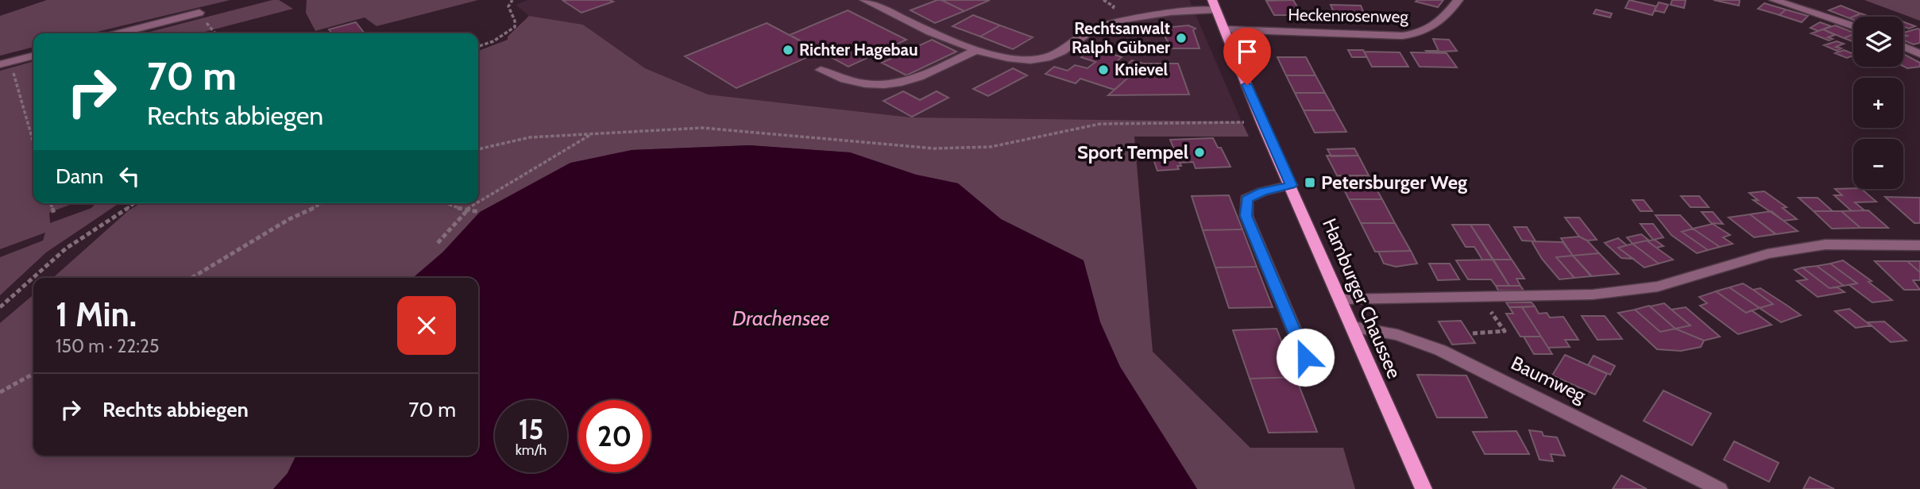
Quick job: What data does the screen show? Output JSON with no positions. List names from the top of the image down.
{
  "streets": {
    "main road": ["Hamburger Chaussee"],
    "street": ["Heckenrosenweg", "Baumweg"]
  },
  "crossings": [
    ["Heckenrosenweg", "Hamburger Chaussee"],
    ["Hamburger Chaussee", "Baumweg"]
  ],
  "water": ["Drachensee"],
  "places": {
    "other": [
      "Rechtsanwalt Ralph Gübner",
      "Richter Hagebau",
      "Knievel",
      "Sport Tempel"
    ],
    "transit": ["Petersburger Weg"]
  },
  "page": {
    "map_buttons": ["+", "−"],
    "turn": ["70 m", "Rechts abbiegen"],
    "then": "Dann",
    "heading": ["1 Min.", "150 m · 22:25"],
    "list": [
      {
        "name": "Rechts abbiegen",
        "value": "70 m"
      }
    ],
    "speed": "15 km/h",
    "limit": "20"
  }
}
